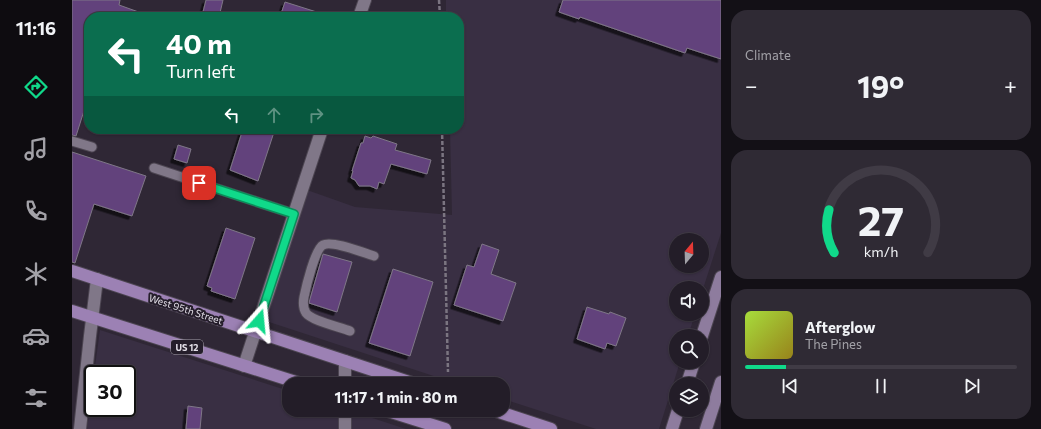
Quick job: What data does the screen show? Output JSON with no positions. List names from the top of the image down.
{
  "streets": {
    "main road": ["West 95th Street", "US 12"]
  },
  "north": "top",
  "page": {
    "tabs": "11:16",
    "tile": "Climate",
    "turn": ["40 m", "Turn left"],
    "heat": ["−", "19°", "+"],
    "song": ["Afterglow", "The Pines"],
    "limit": "30",
    "trip": "11:17 · 1 min · 80 m",
    "gauge": ["27", "km/h"]
  }
}
